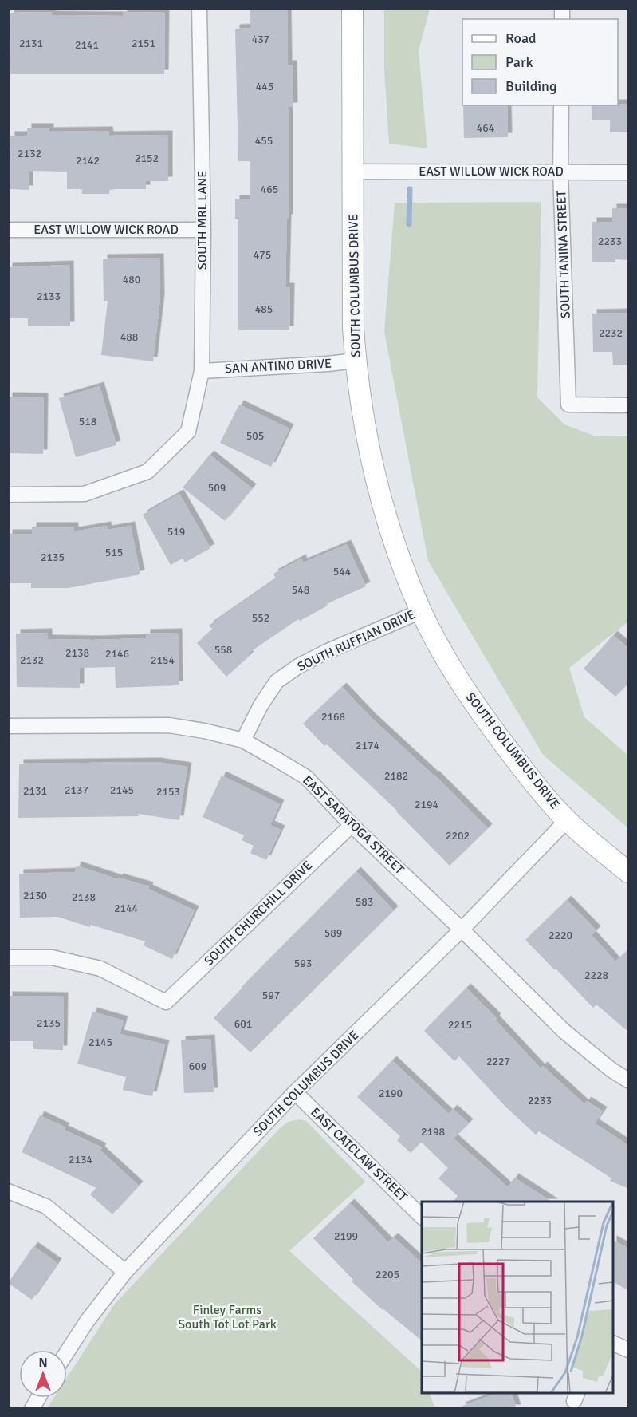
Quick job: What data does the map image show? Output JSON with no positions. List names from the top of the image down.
{
  "streets": {
    "street": [
      "EAST WILLOW WICK ROAD",
      "SOUTH MRL LANE",
      "SOUTH TANINA STREET",
      "SOUTH COLUMBUS DRIVE",
      "SAN ANTINO DRIVE",
      "SOUTH RUFFIAN DRIVE",
      "EAST SARATOGA STREET",
      "SOUTH CHURCHILL DRIVE",
      "EAST CATCLAW STREET"
    ]
  },
  "crossings": [
    ["EAST WILLOW WICK ROAD", "SOUTH MRL LANE"],
    ["EAST WILLOW WICK ROAD", "SOUTH TANINA STREET"],
    ["EAST WILLOW WICK ROAD", "SOUTH COLUMBUS DRIVE"],
    ["SOUTH MRL LANE", "SAN ANTINO DRIVE"],
    ["SOUTH COLUMBUS DRIVE", "SAN ANTINO DRIVE"],
    ["SOUTH COLUMBUS DRIVE", "SOUTH RUFFIAN DRIVE"],
    ["SOUTH COLUMBUS DRIVE", "EAST SARATOGA STREET"],
    ["SOUTH COLUMBUS DRIVE", "EAST CATCLAW STREET"],
    ["SOUTH RUFFIAN DRIVE", "EAST SARATOGA STREET"],
    ["EAST SARATOGA STREET", "SOUTH CHURCHILL DRIVE"]
  ],
  "parks": ["Finley Farms South Tot Lot Park"],
  "house_numbers": [
    "437",
    "2131",
    "2151",
    "2141",
    "445",
    "464",
    "455",
    "2132",
    "2152",
    "2142",
    "465",
    "2233",
    "475",
    "480",
    "2133",
    "485",
    "2232",
    "488",
    "518",
    "505",
    "509",
    "519",
    "515",
    "2135",
    "544",
    "548",
    "552",
    "558",
    "2138",
    "2146",
    "2132",
    "2154",
    "2168",
    "2174",
    "2182",
    "2137",
    "2145",
    "2131",
    "2153",
    "2194",
    "2202",
    "2130",
    "2138",
    "583",
    "2144",
    "589",
    "2220",
    "593",
    "2228",
    "597",
    "2135",
    "601",
    "2215",
    "2145",
    "2227",
    "609",
    "2190",
    "2233",
    "2198",
    "2134",
    "2199",
    "2205"
  ],
  "legend": ["Road", "Park", "Building"],
  "north": "top"
}
